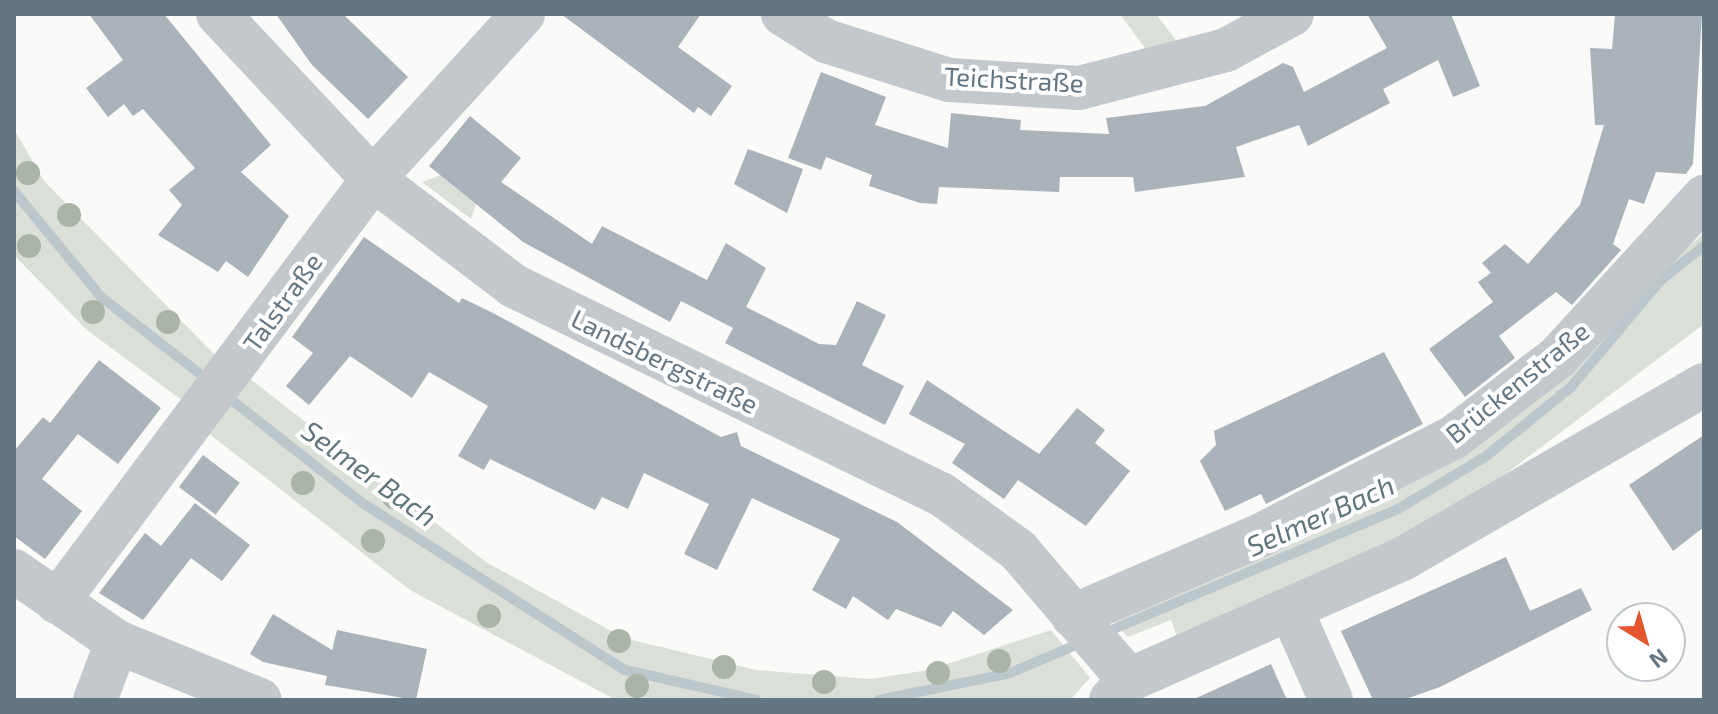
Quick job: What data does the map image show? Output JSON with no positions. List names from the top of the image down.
{
  "streets": {
    "street": [
      "Teichstraße",
      "Talstraße",
      "Landsbergstraße",
      "Brückenstraße"
    ]
  },
  "crossings": [
    ["Talstraße", "Landsbergstraße"],
    ["Landsbergstraße", "Brückenstraße"]
  ],
  "water": ["Selmer Bach"],
  "north": "bottom right"
}
